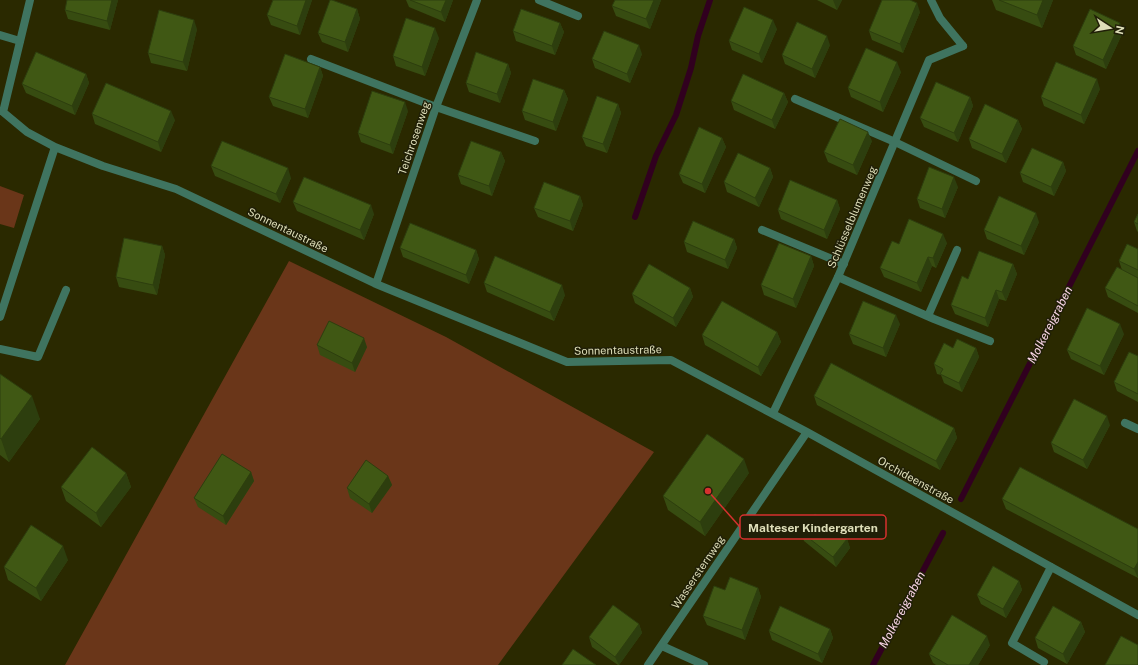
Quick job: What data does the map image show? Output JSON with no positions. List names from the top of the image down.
{
  "streets": {
    "street": [
      "Teichrosenweg",
      "Schlüsselblumenweg",
      "Sonnentaustraße",
      "Orchideenstraße",
      "Wassersternweg"
    ]
  },
  "crossings": [
    ["Teichrosenweg", "Sonnentaustraße"],
    ["Schlüsselblumenweg", "Orchideenstraße"],
    ["Sonnentaustraße", "Orchideenstraße"],
    ["Orchideenstraße", "Wassersternweg"]
  ],
  "water": ["Molkereigraben"],
  "places": ["Malteser Kindergarten"],
  "north": "right"
}
